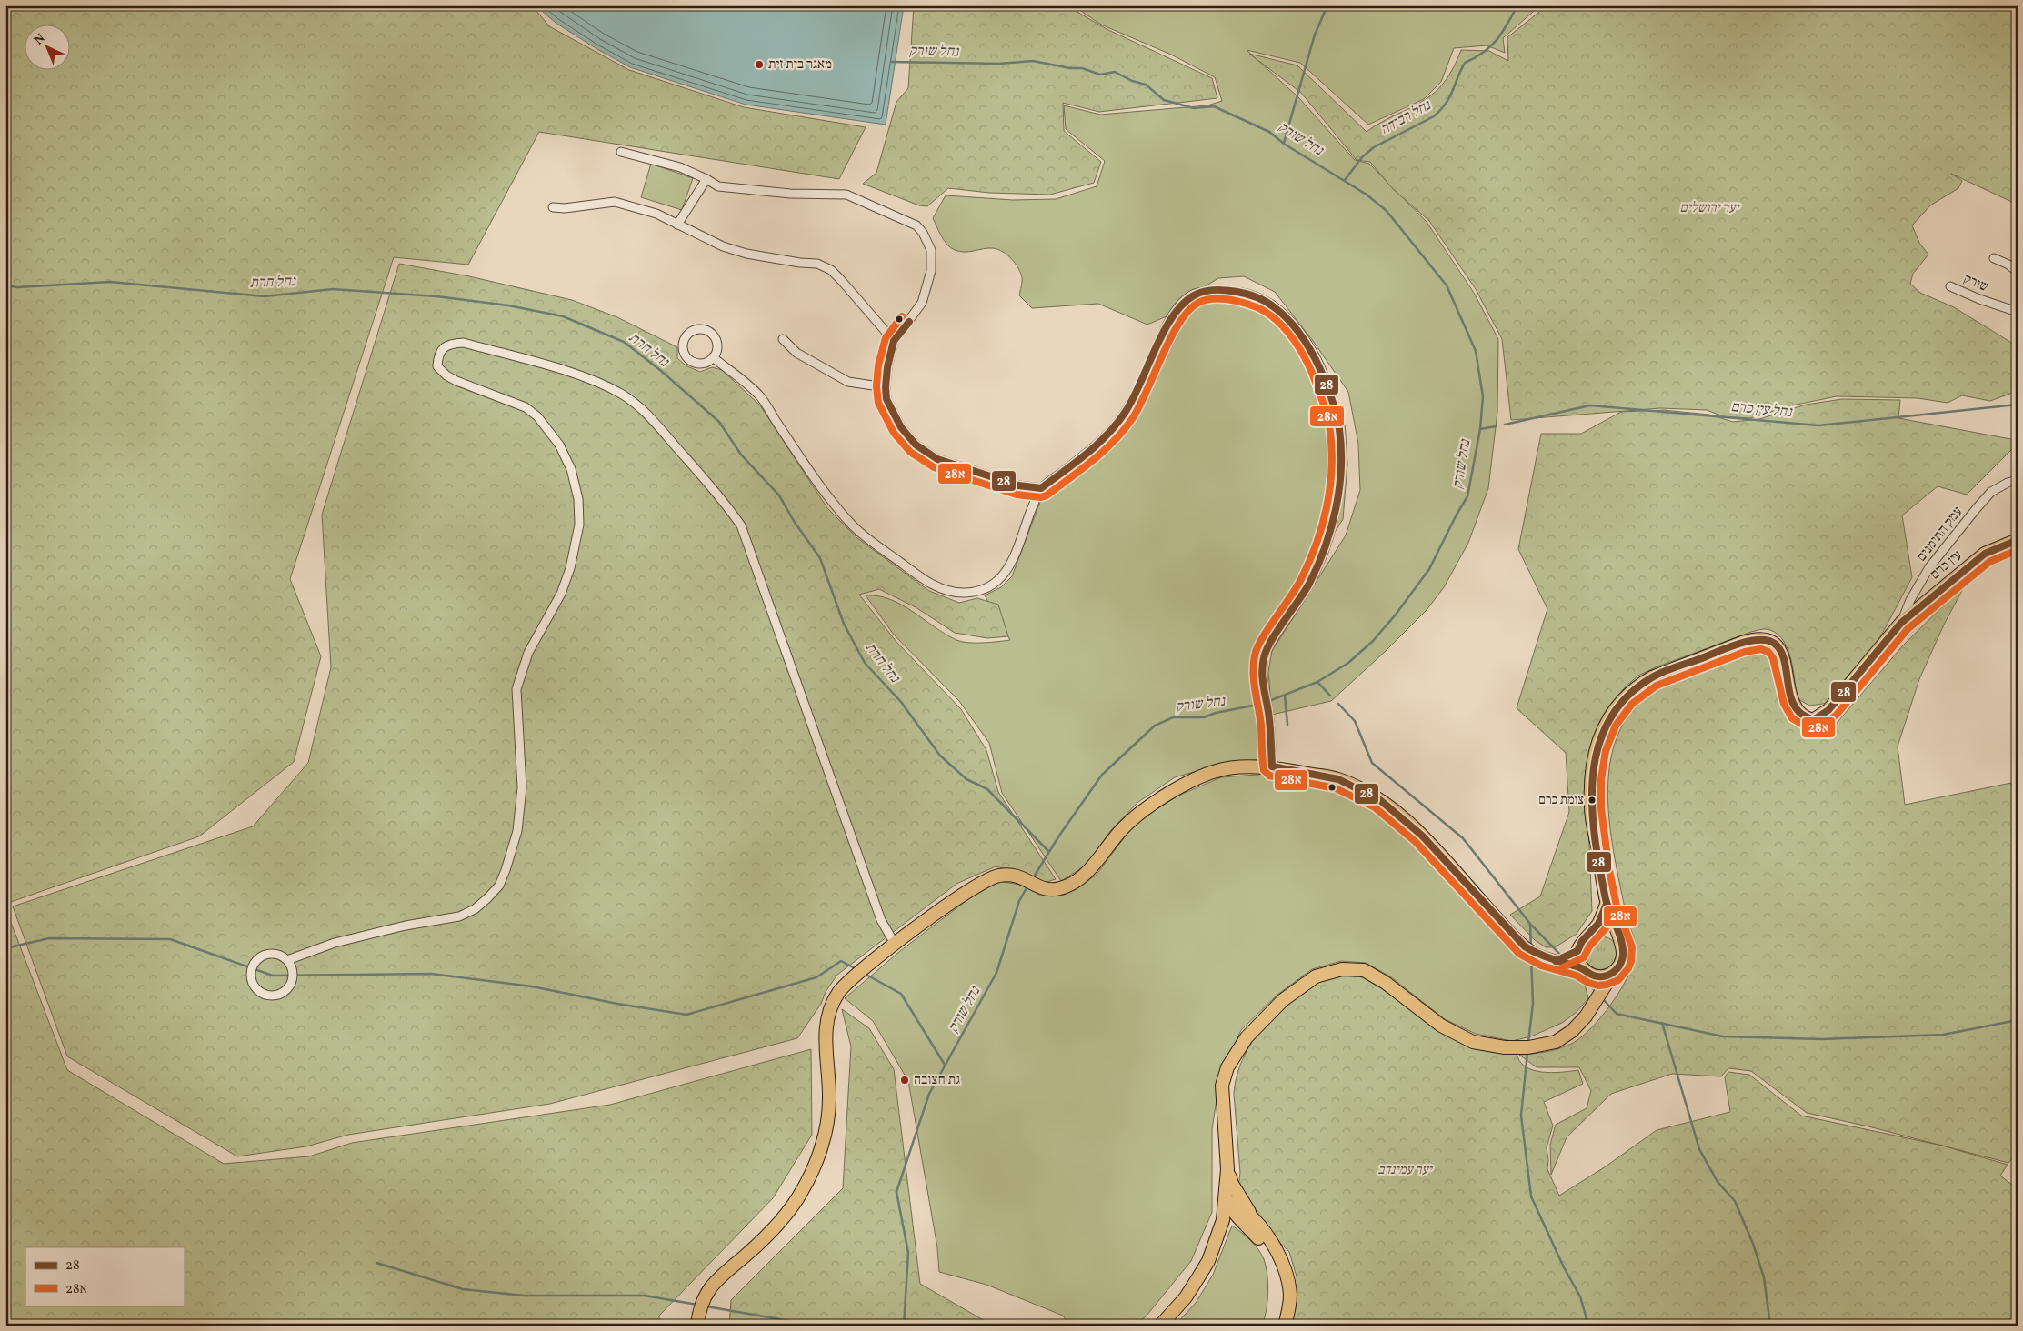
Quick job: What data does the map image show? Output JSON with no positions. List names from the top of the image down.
{
  "streets": {
    "main road": ["עין כרם"],
    "street": ["שורק", "עמק התימנים"]
  },
  "crossings": [
    ["עמק התימנים", "עין כרם"]
  ],
  "water": [
    "נחל שורק",
    "נחל רבידה",
    "נחל חרת",
    "נחל עין כרם"
  ],
  "parks": ["יער ירושלים", "יער עמינדב"],
  "places": ["מאגר בית זית", "צומת כרם", "גת חצובה"],
  "lines": ["transit line 28", "transit line 28א"],
  "legend": ["28", "28א"],
  "north": "top left"
}
